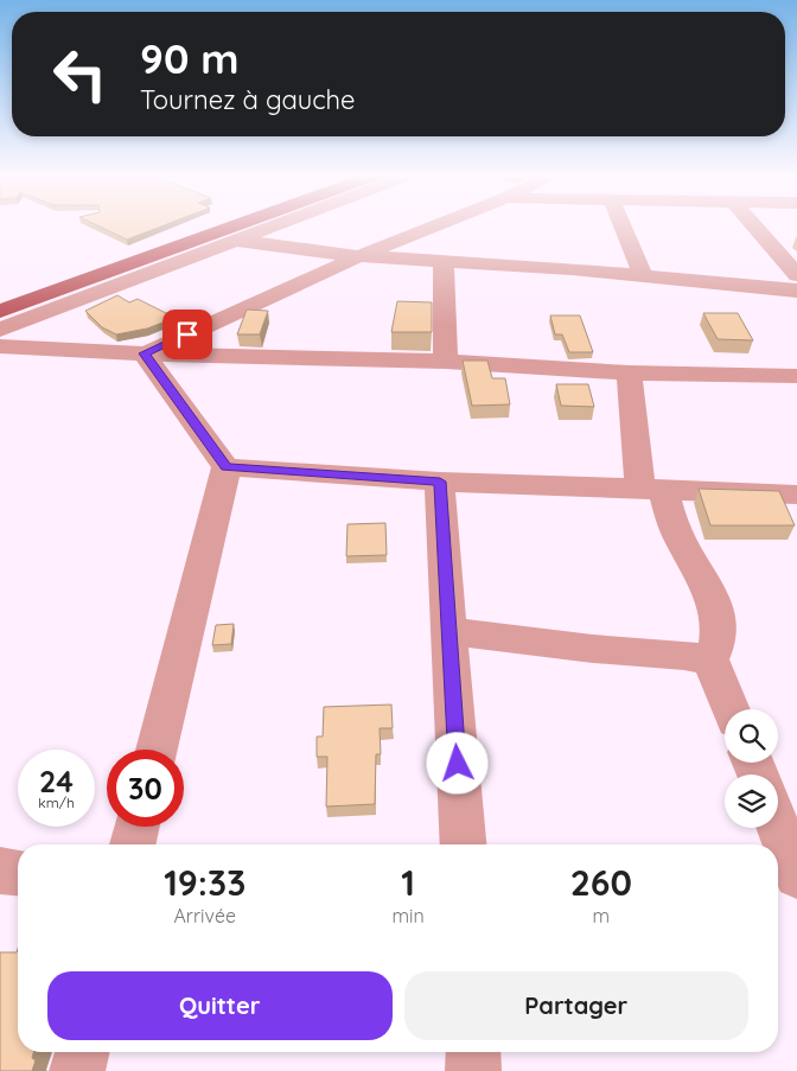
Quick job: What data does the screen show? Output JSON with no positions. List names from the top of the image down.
{
  "page": {
    "turn": ["90 m", "Tournez à gauche"],
    "speed": "24 km/h",
    "limit": "30",
    "eta": [
      "19:33",
      "Arrivée",
      "1",
      "min",
      "260",
      "m"
    ],
    "buttons": ["Quitter", "Partager"]
  }
}
